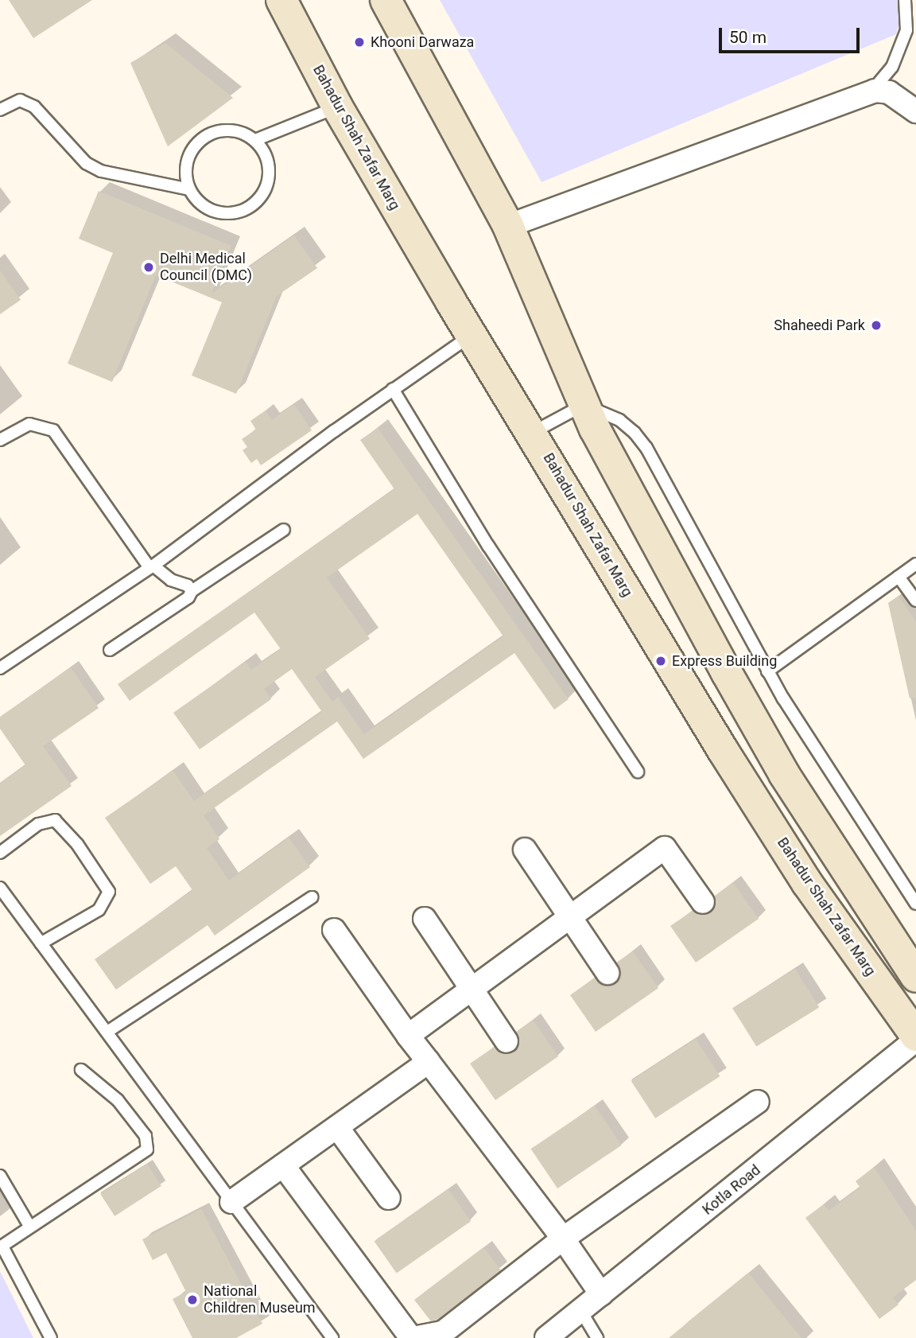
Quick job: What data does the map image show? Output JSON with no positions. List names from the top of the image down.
{
  "streets": {
    "main road": ["Bahadur Shah Zafar Marg"],
    "street": ["Kotla Road"]
  },
  "crossings": [
    ["Bahadur Shah Zafar Marg", "Kotla Road"]
  ],
  "places": [
    "Khooni Darwaza",
    "Delhi Medical Council (DMC)",
    "Shaheedi Park",
    "Express Building",
    "National Children Museum"
  ],
  "scale_bar": "50 m"
}
